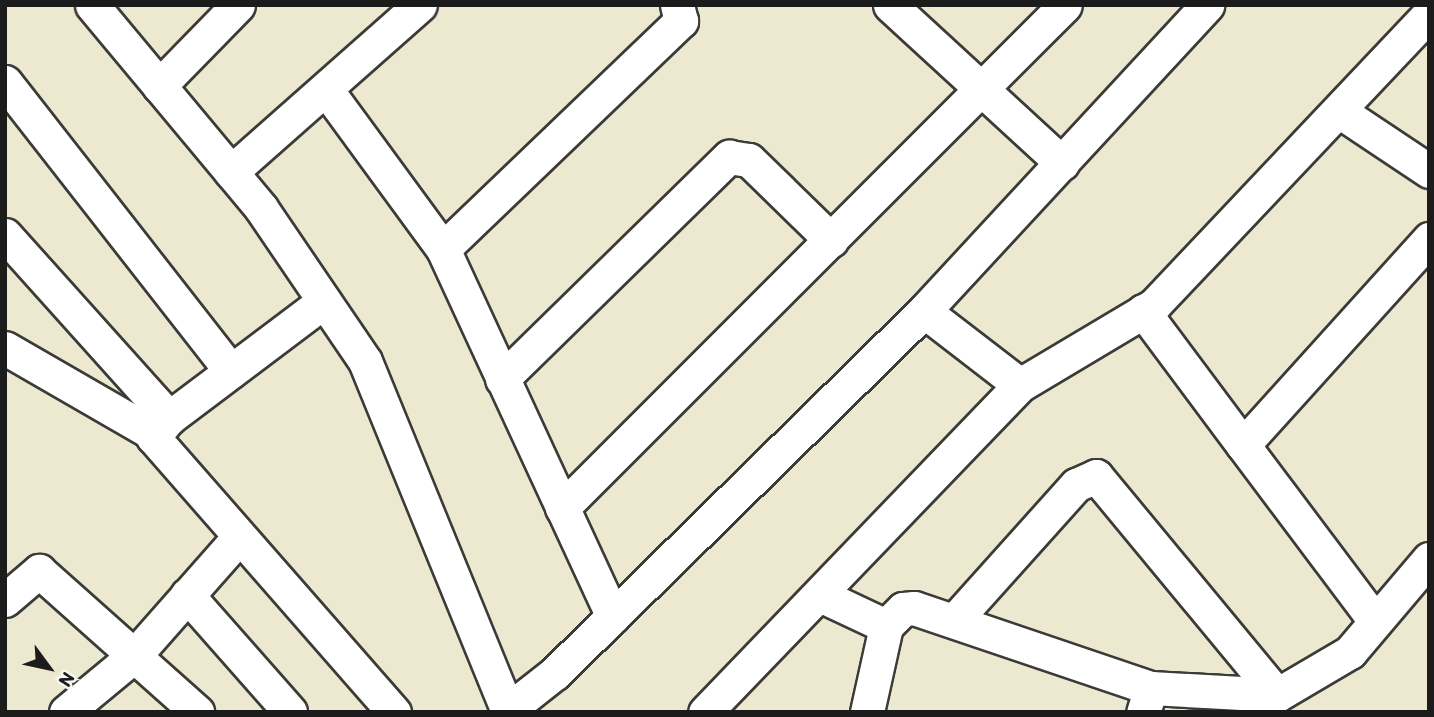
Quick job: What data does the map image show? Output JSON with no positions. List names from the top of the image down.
{
  "north": "bottom right"
}
